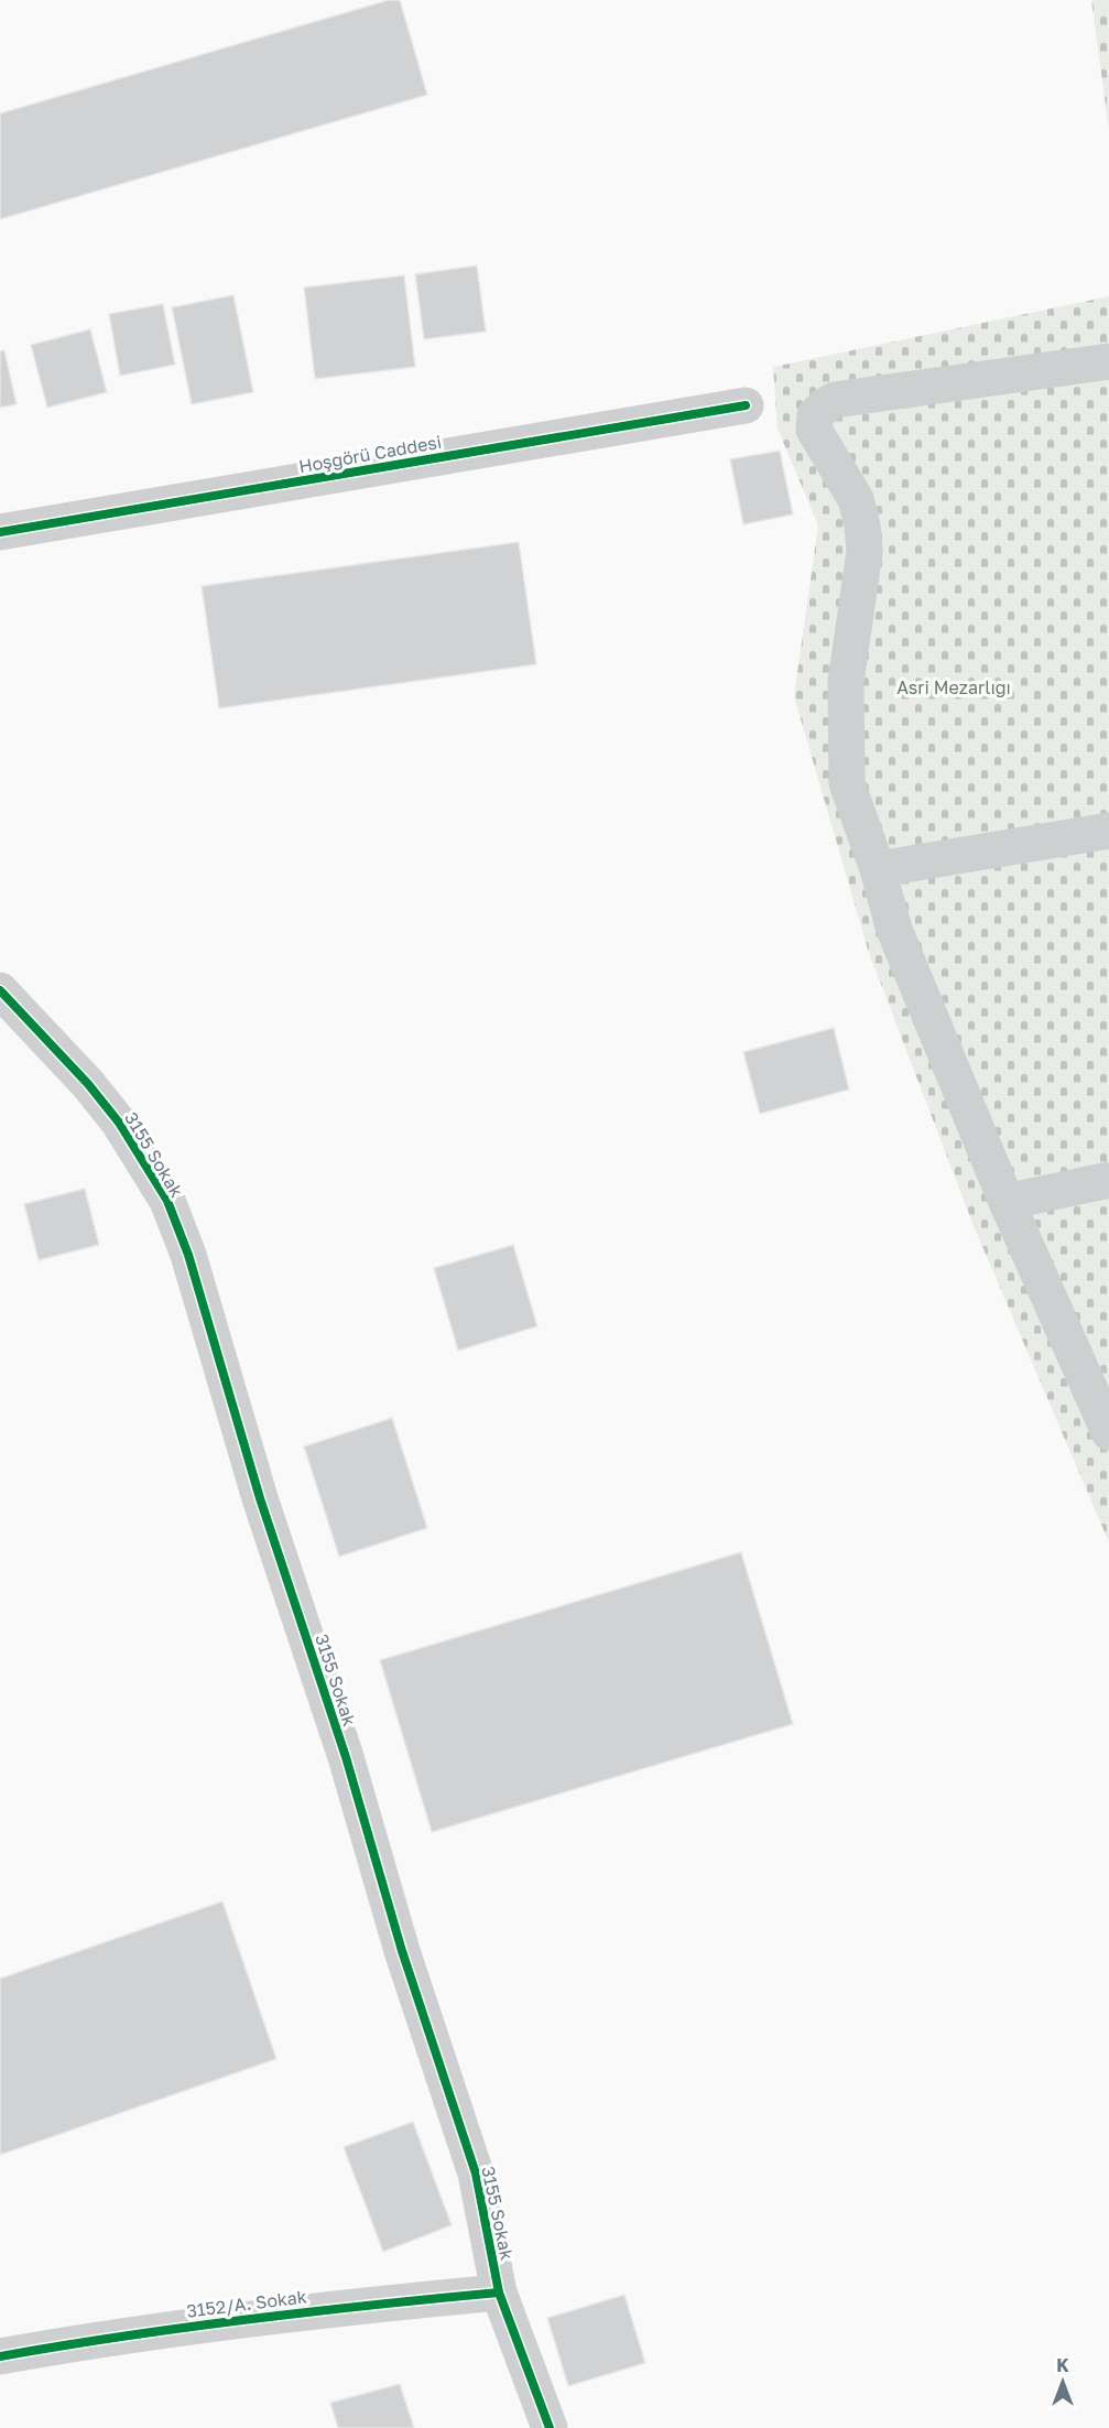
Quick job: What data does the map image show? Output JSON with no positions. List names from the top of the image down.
{
  "streets": {
    "street": ["Hoşgörü Caddesi", "3155 Sokak", "3152/A. Sokak"]
  },
  "crossings": [
    ["3155 Sokak", "3152/A. Sokak"]
  ],
  "parks": ["Asri Mezarlığı"],
  "north": "top"
}
